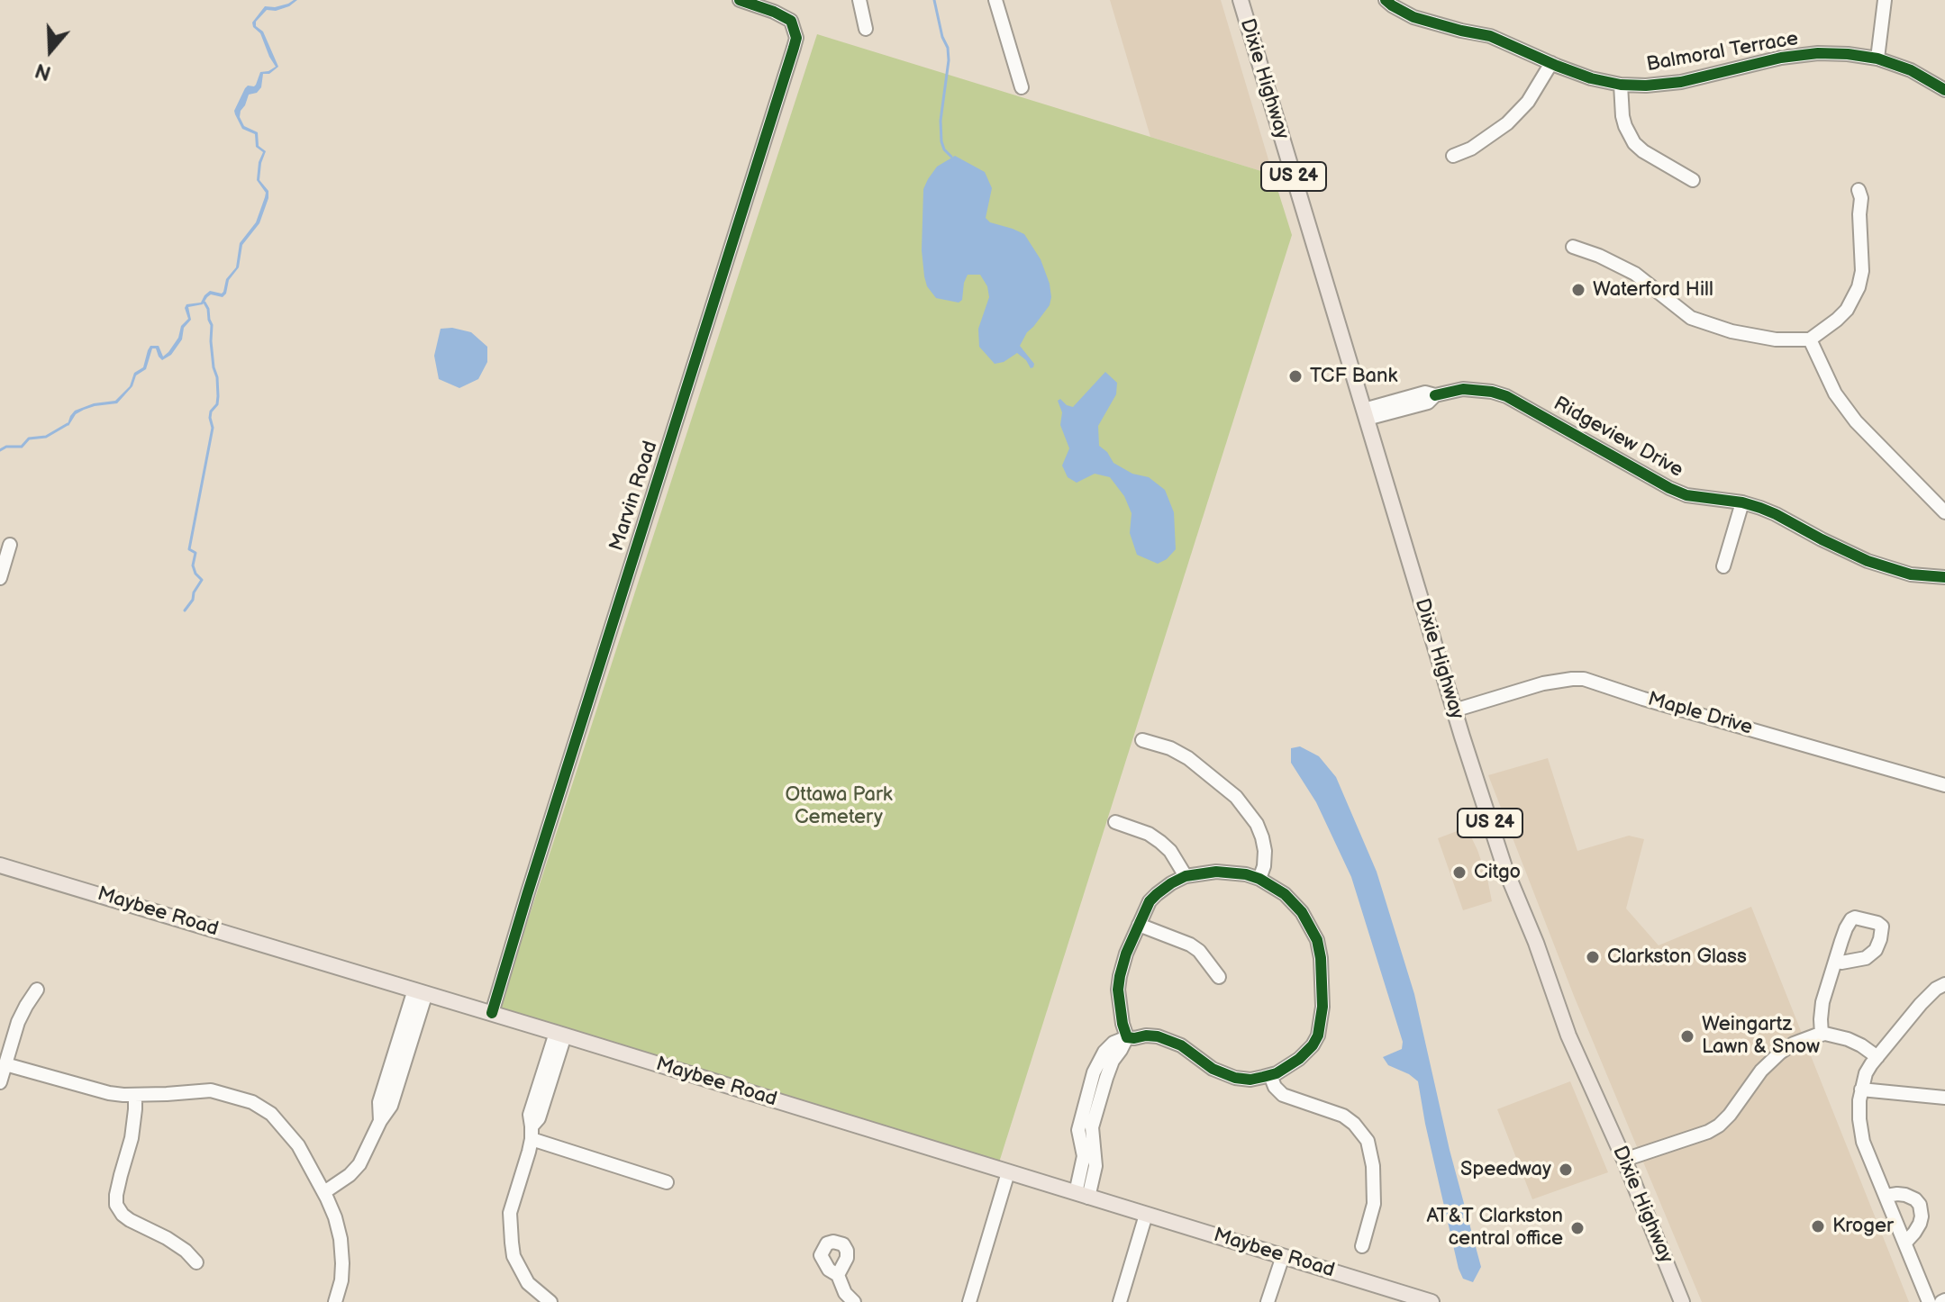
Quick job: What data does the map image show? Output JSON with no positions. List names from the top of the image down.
{
  "streets": {
    "main road": ["Dixie Highway", "US 24", "Maybee Road"],
    "street": [
      "Balmoral Terrace",
      "Ridgeview Drive",
      "Marvin Road",
      "Maple Drive"
    ]
  },
  "crossings": [
    ["Dixie Highway", "Ridgeview Drive"],
    ["Dixie Highway", "Maple Drive"],
    ["Marvin Road", "Maybee Road"]
  ],
  "parks": ["Ottawa Park Cemetery"],
  "places": [
    "Waterford Hill",
    "TCF Bank",
    "Citgo",
    "Clarkston Glass",
    "Weingartz Lawn & Snow",
    "Speedway",
    "Kroger",
    "AT&T Clarkston central office"
  ],
  "north": "bottom"
}
